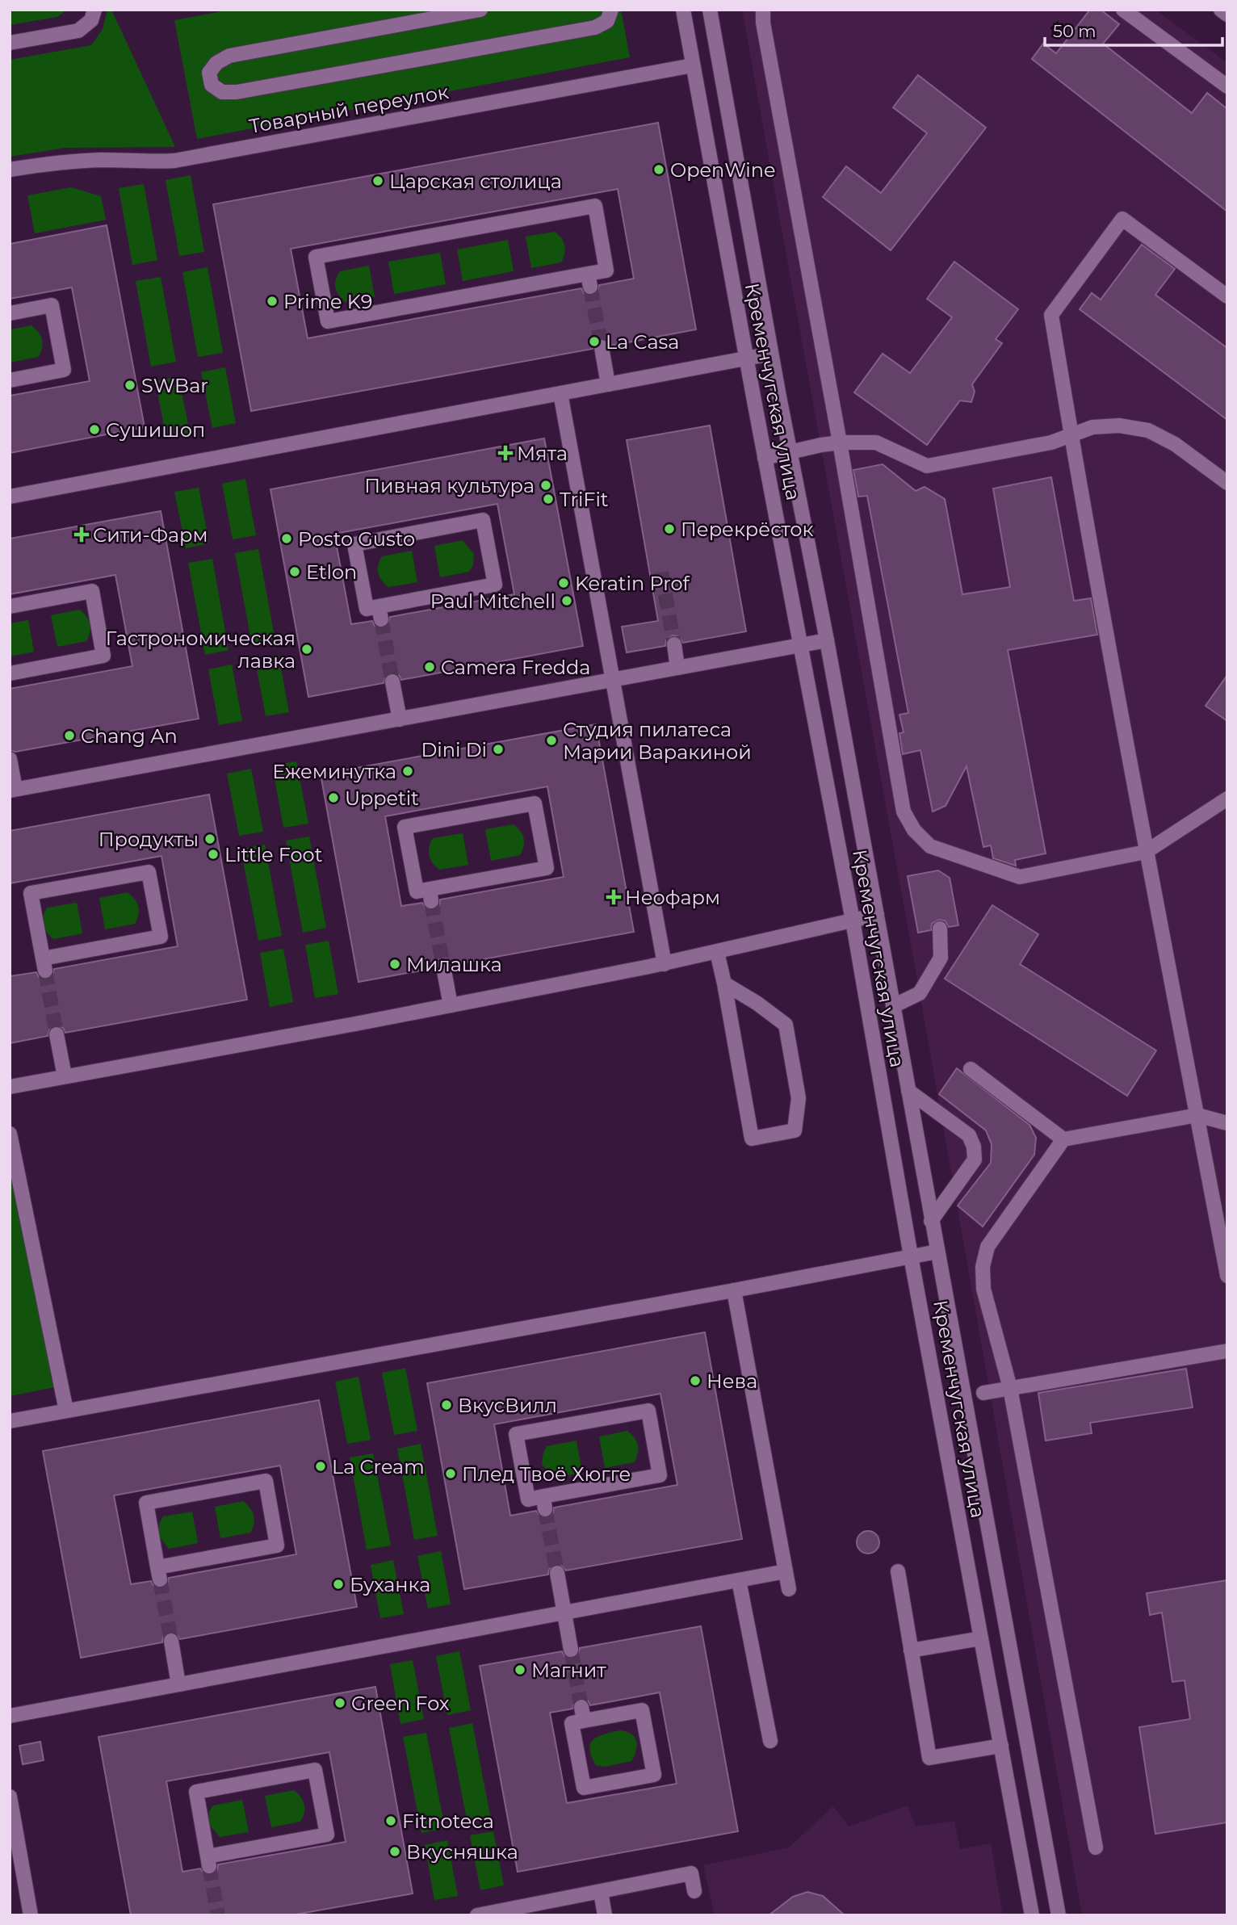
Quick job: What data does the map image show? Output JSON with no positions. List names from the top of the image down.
{
  "streets": {
    "street": ["Товарный переулок", "Кременчугская улица"]
  },
  "crossings": [
    ["Товарный переулок", "Кременчугская улица"]
  ],
  "places": {
    "other": [
      "OpenWine",
      "Царская столица",
      "Prime K9",
      "La Casa",
      "SWBar",
      "Сушишоп",
      "Пивная культура",
      "TriFit",
      "Перекрёсток",
      "Posto Gusto",
      "Etlon",
      "Keratin Prof",
      "Paul Mitchell",
      "Гастрономическая лавка",
      "Camera Fredda",
      "Chang An",
      "Студия пилатеса Марии Варакиной",
      "Dini Di",
      "Ежеминутка",
      "Uppetit",
      "Продукты",
      "Little Foot",
      "Милашка",
      "Нева",
      "ВкусВилл",
      "La Cream",
      "Плед Твоё Хюгге",
      "Буханка",
      "Магнит",
      "Green Fox",
      "Fitnoteca",
      "Вкусняшка"
    ],
    "health": ["Мята", "Сити-Фарм", "Неофарм"]
  },
  "scale_bar": "50 m"
}
